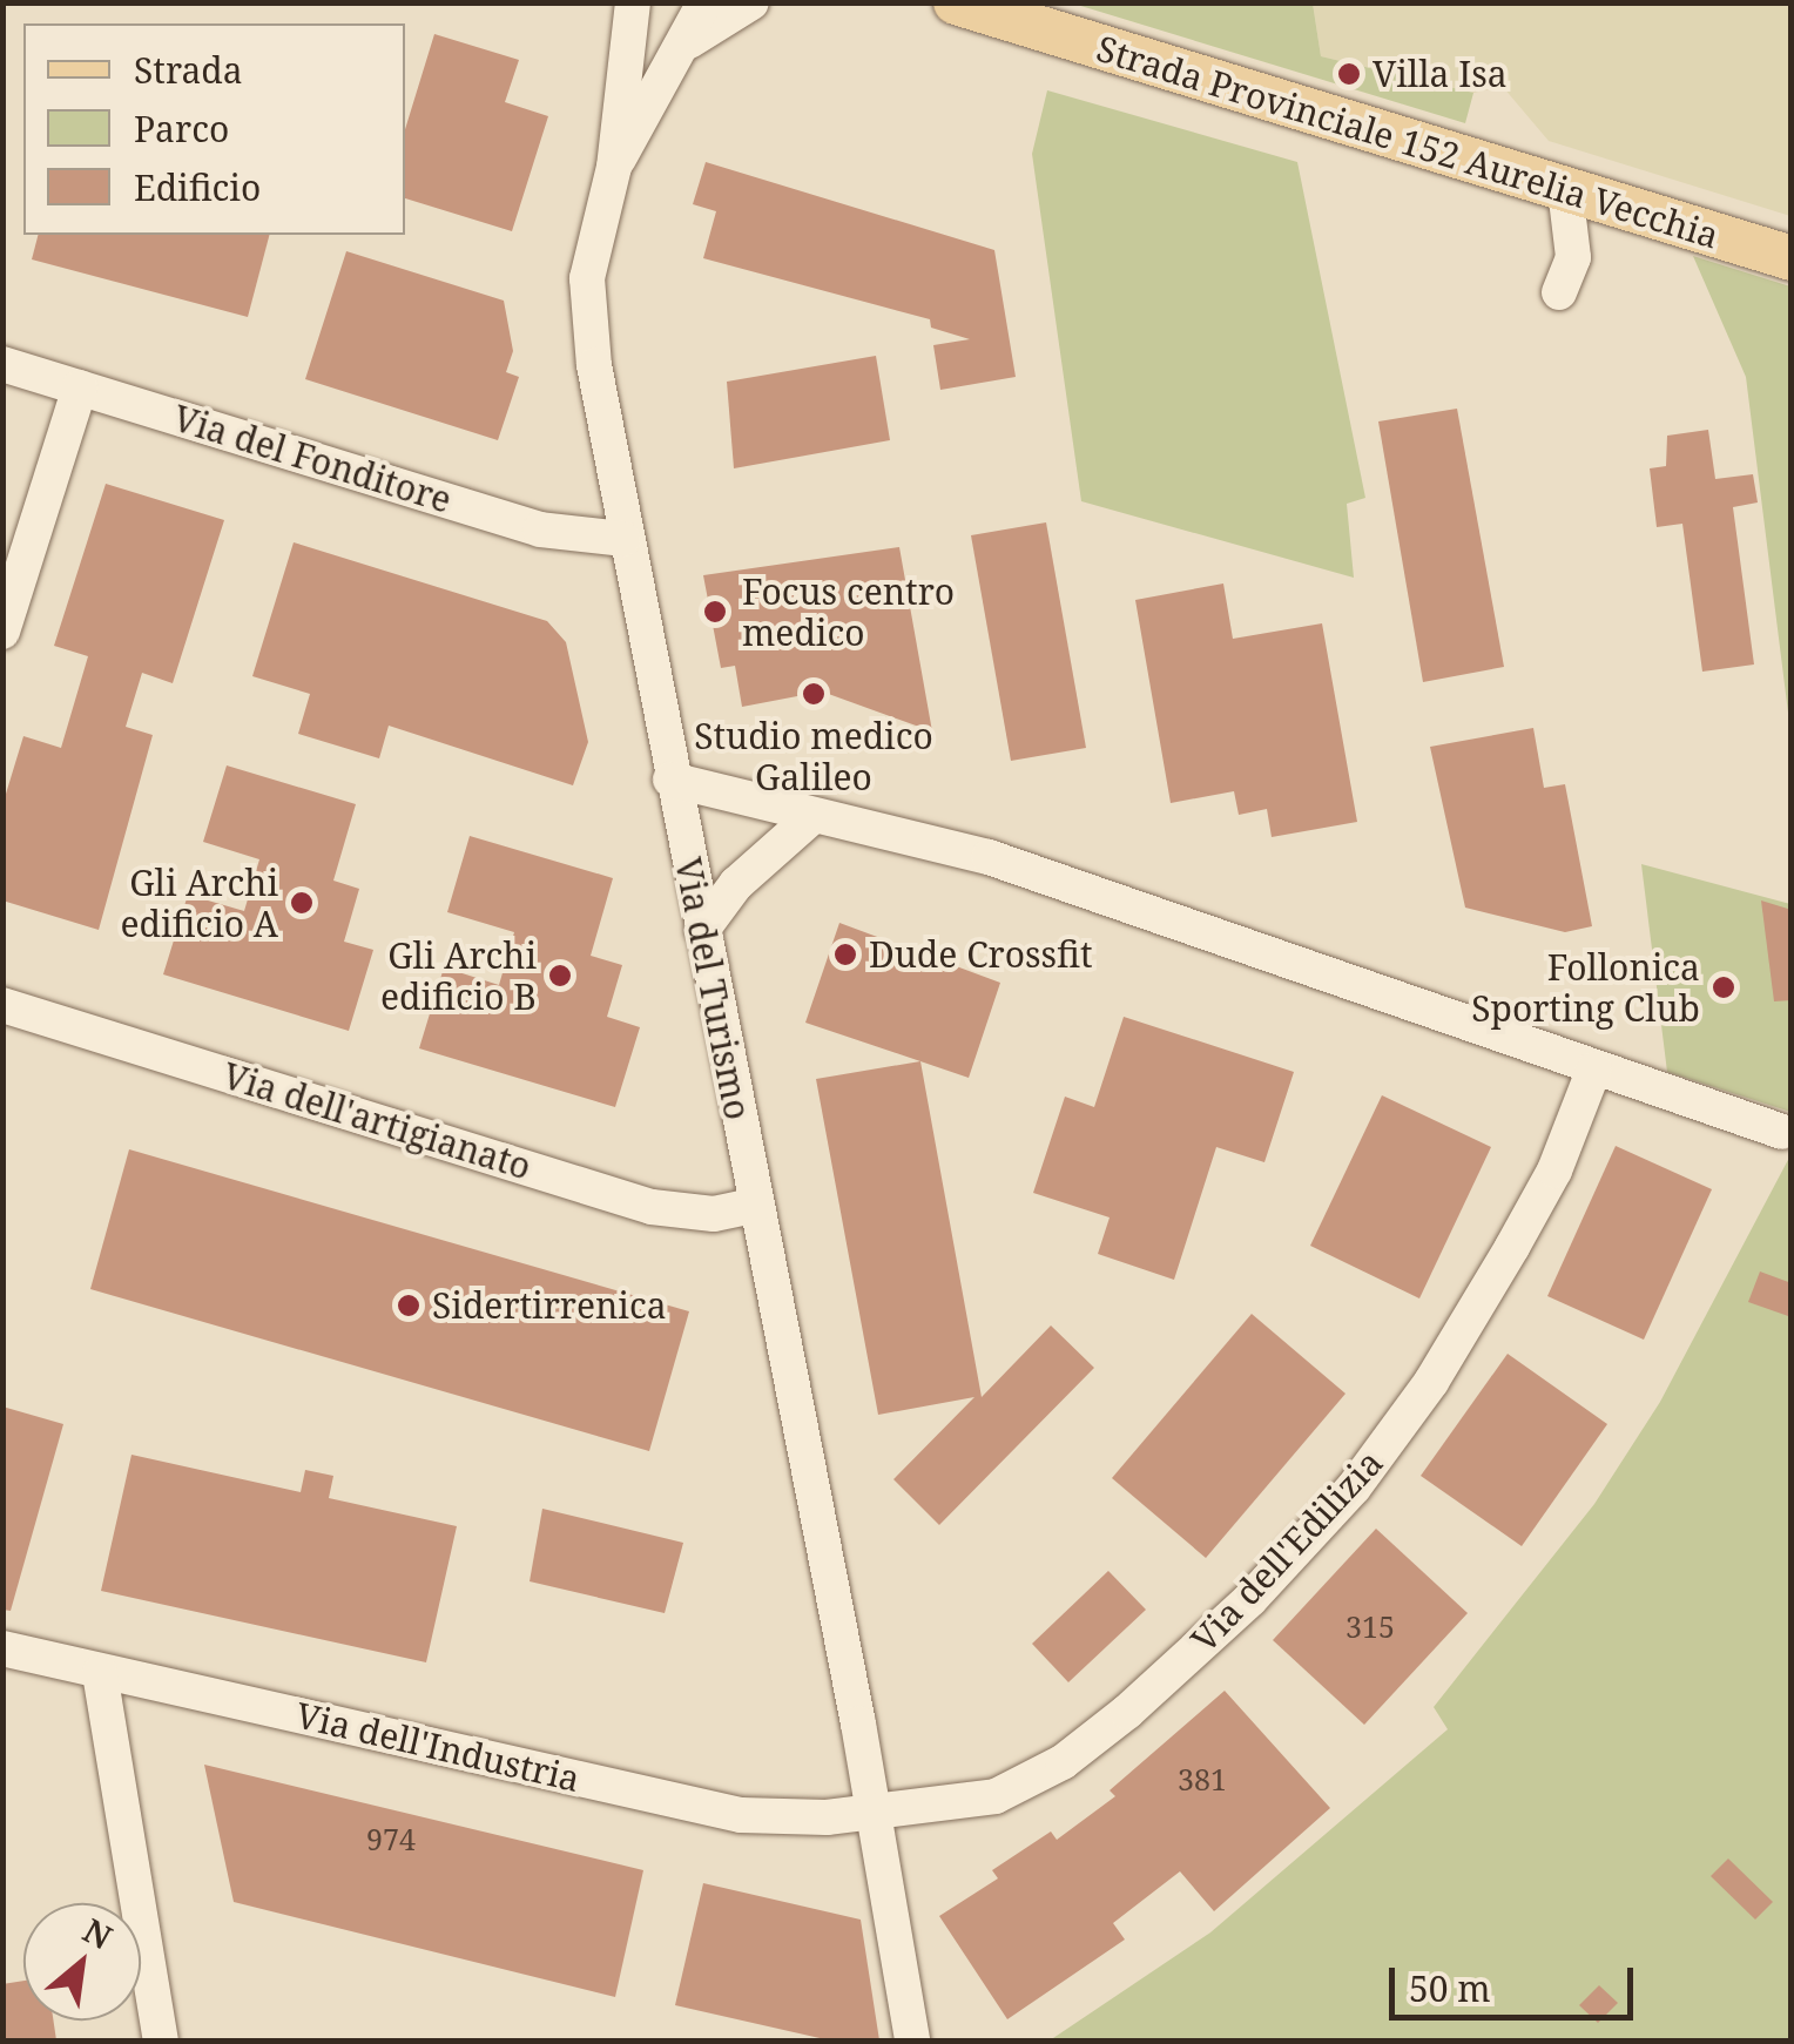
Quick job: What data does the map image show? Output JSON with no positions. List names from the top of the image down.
{
  "streets": {
    "main road": ["Strada Provinciale 152 Aurelia Vecchia"],
    "street": [
      "Via del Fonditore",
      "Via del Turismo",
      "Via dell'artigianato",
      "Via dell'Edilizia",
      "Via dell'Industria"
    ]
  },
  "crossings": [
    ["Via del Fonditore", "Via del Turismo"],
    ["Via del Turismo", "Via dell'artigianato"],
    ["Via del Turismo", "Via dell'Edilizia"],
    ["Via del Turismo", "Via dell'Industria"],
    ["Via dell'Edilizia", "Via dell'Industria"]
  ],
  "places": [
    "Villa Isa",
    "Focus centro medico",
    "Studio medico Galileo",
    "Gli Archi edificio A",
    "Dude Crossfit",
    "Gli Archi edificio B",
    "Follonica Sporting Club",
    "Sidertirrenica"
  ],
  "house_numbers": ["315", "381", "974"],
  "legend": ["Strada", "Parco", "Edificio"],
  "scale_bar": "50 m",
  "north": "top right"
}
